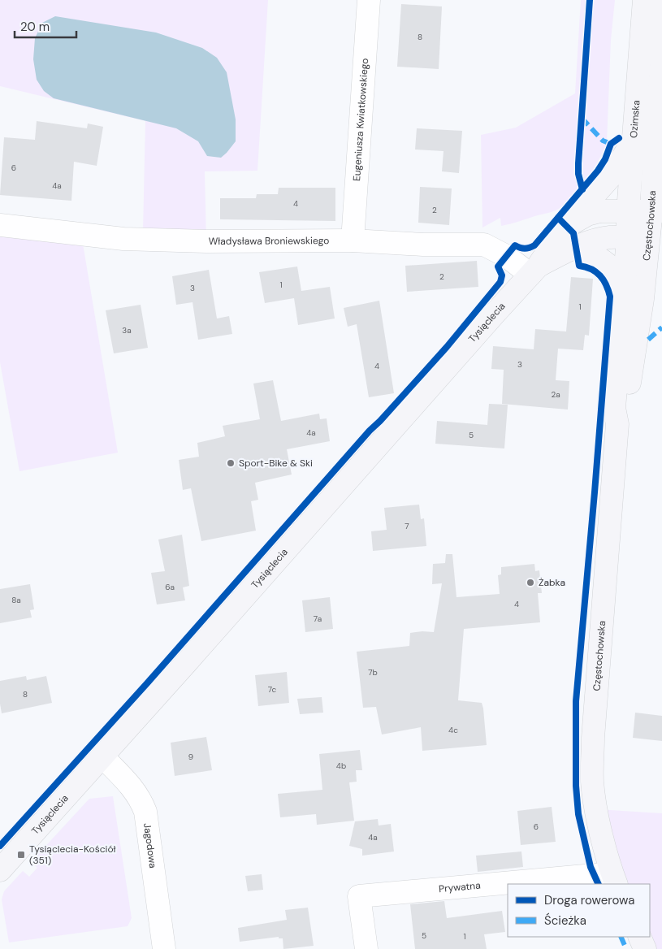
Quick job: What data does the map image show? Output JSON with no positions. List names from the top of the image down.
{
  "streets": {
    "street": [
      "Ozimska",
      "Eugeniusza Kwiatkowskiego",
      "Częstochowska",
      "Władysława Broniewskiego",
      "Tysiąclecia",
      "Jagodowa",
      "Prywatna"
    ]
  },
  "crossings": [
    ["Ozimska", "Częstochowska"],
    ["Ozimska", "Tysiąclecia"],
    ["Eugeniusza Kwiatkowskiego", "Władysława Broniewskiego"],
    ["Częstochowska", "Tysiąclecia"],
    ["Częstochowska", "Prywatna"],
    ["Władysława Broniewskiego", "Tysiąclecia"],
    ["Tysiąclecia", "Jagodowa"]
  ],
  "places": {
    "other": ["Sport-Bike & Ski", "Żabka"],
    "transit": ["Tysiąclecia-Kościół (351)"]
  },
  "house_numbers": [
    "8",
    "6",
    "4a",
    "4",
    "2",
    "2",
    "1",
    "3",
    "1",
    "3a",
    "3",
    "4",
    "2a",
    "4a",
    "5",
    "7",
    "6a",
    "8a",
    "4",
    "7a",
    "7b",
    "7c",
    "8",
    "4c",
    "9",
    "4b",
    "6",
    "4a",
    "5",
    "1"
  ],
  "legend": ["Droga rowerowa", "Ścieżka"],
  "scale_bar": "20 m"
}
